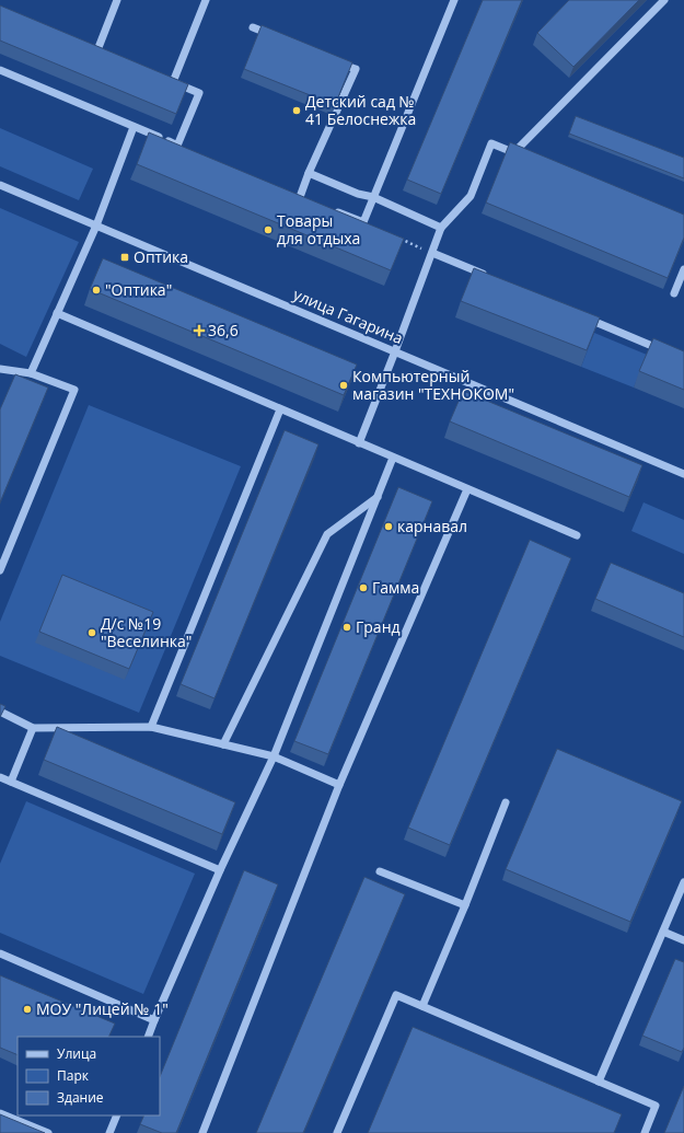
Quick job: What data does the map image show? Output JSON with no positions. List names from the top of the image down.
{
  "streets": {
    "street": ["улица Гагарина"]
  },
  "places": {
    "other": [
      "Детский сад № 41 Белоснежка",
      "Товары для отдыха",
      "\"Оптика\"",
      "Компьютерный магазин \"ТЕХНОКОМ\"",
      "карнавал",
      "Гамма",
      "Гранд",
      "Д/с №19 \"Веселинка\"",
      "МОУ \"Лицей № 1\""
    ],
    "transit": ["Оптика"],
    "health": ["36,6"]
  },
  "legend": ["Улица", "Парк", "Здание"]
}
